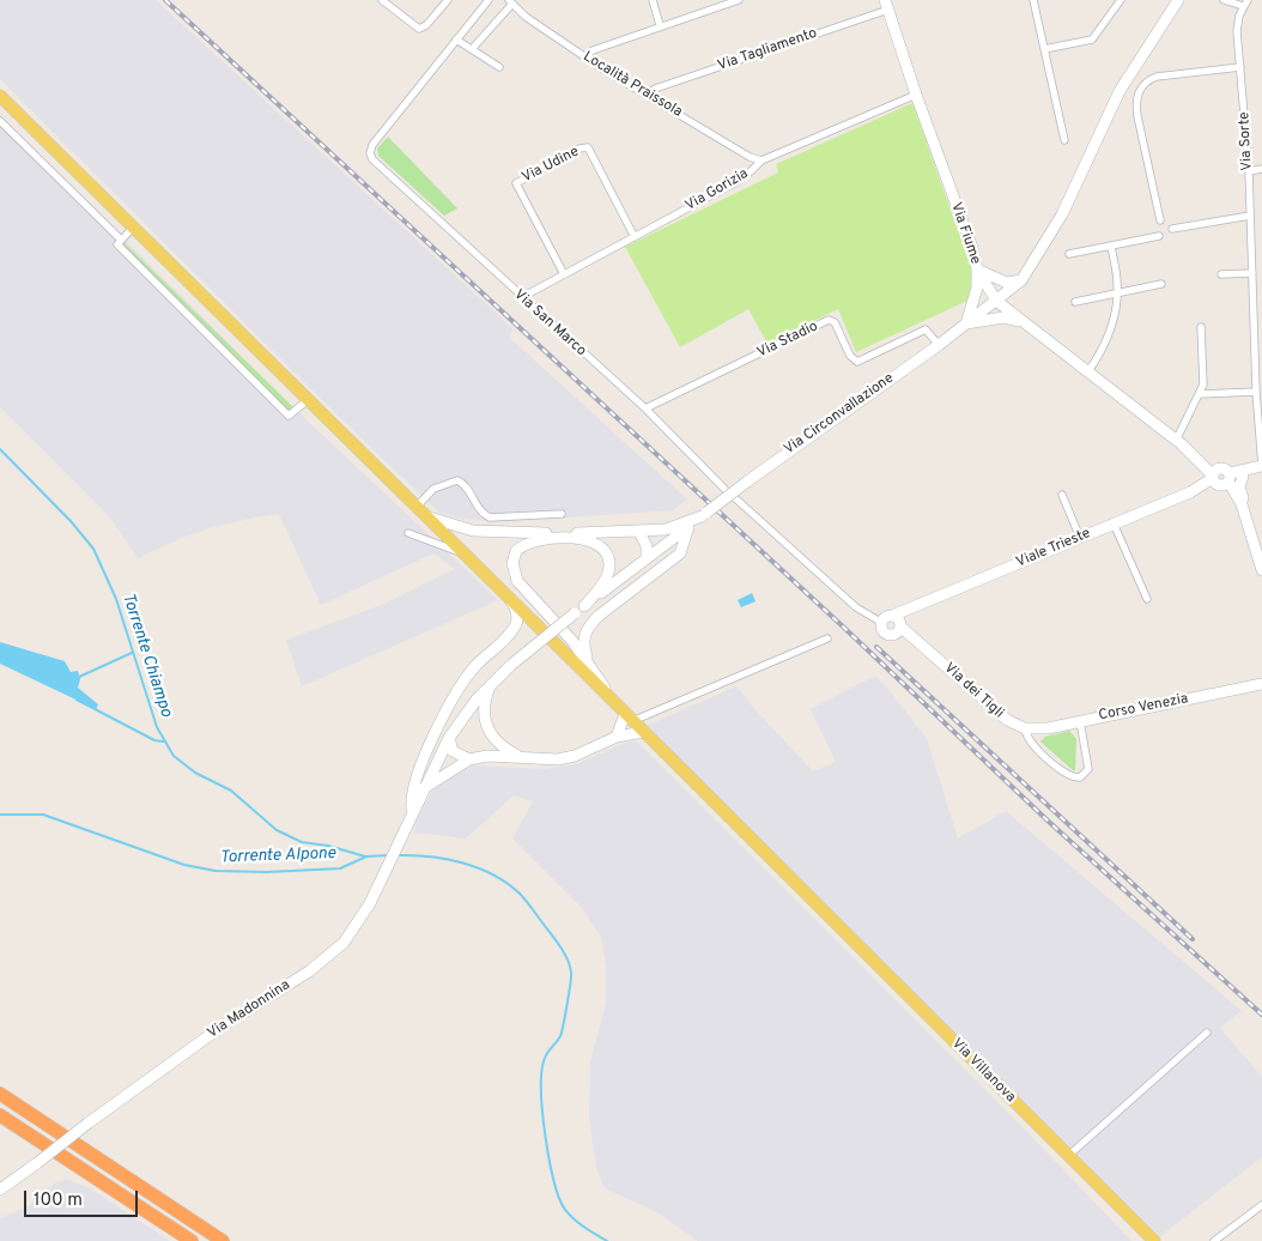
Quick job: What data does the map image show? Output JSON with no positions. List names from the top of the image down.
{
  "streets": {
    "main road": [
      "Via Fiume",
      "Via Circonvallazione",
      "Viale Trieste",
      "Via dei Tigli",
      "Corso Venezia",
      "Via Madonnina",
      "Via Villanova"
    ],
    "street": [
      "Via Tagliamento",
      "Località Praissola",
      "Via Sorte",
      "Via Udine",
      "Via Gorizia",
      "Via San Marco",
      "Via Stadio"
    ]
  },
  "crossings": [
    ["Via Tagliamento", "Località Praissola"],
    ["Via Tagliamento", "Via Fiume"],
    ["Località Praissola", "Via Gorizia"],
    ["Via Sorte", "Viale Trieste"],
    ["Via Udine", "Via Gorizia"],
    ["Via Gorizia", "Via Fiume"],
    ["Via Gorizia", "Via San Marco"],
    ["Via Fiume", "Via Circonvallazione"],
    ["Via Fiume", "Viale Trieste"],
    ["Via San Marco", "Via Stadio"],
    ["Via Stadio", "Via Circonvallazione"],
    ["Via Circonvallazione", "Via Madonnina"],
    ["Viale Trieste", "Via dei Tigli"],
    ["Via dei Tigli", "Corso Venezia"]
  ],
  "water": ["Torrente Chiampo", "Torrente Alpone"],
  "scale_bar": "100 m"
}
